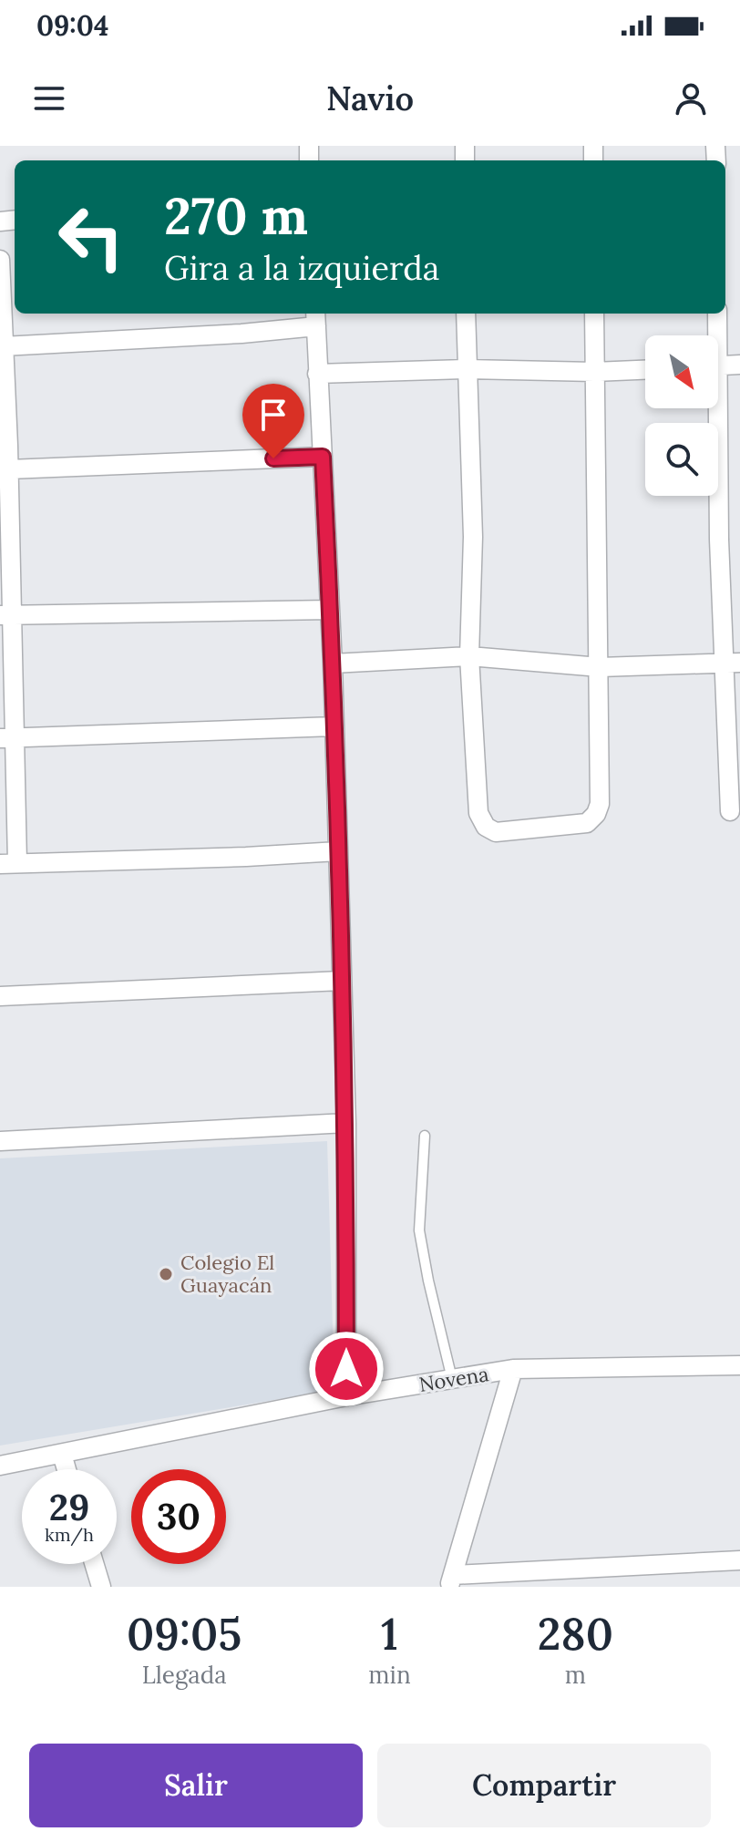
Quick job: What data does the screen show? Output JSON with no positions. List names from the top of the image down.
{
  "streets": {
    "street": ["Novena"]
  },
  "places": ["Colegio El Guayacán"],
  "north": "bottom right",
  "page": {
    "status": "09:04",
    "header": "Navio",
    "turn": ["270 m", "Gira a la izquierda"],
    "speed": "29 km/h",
    "limit": "30",
    "eta": [
      "09:05",
      "Llegada",
      "1",
      "min",
      "280",
      "m"
    ],
    "buttons": ["Salir", "Compartir"]
  }
}
